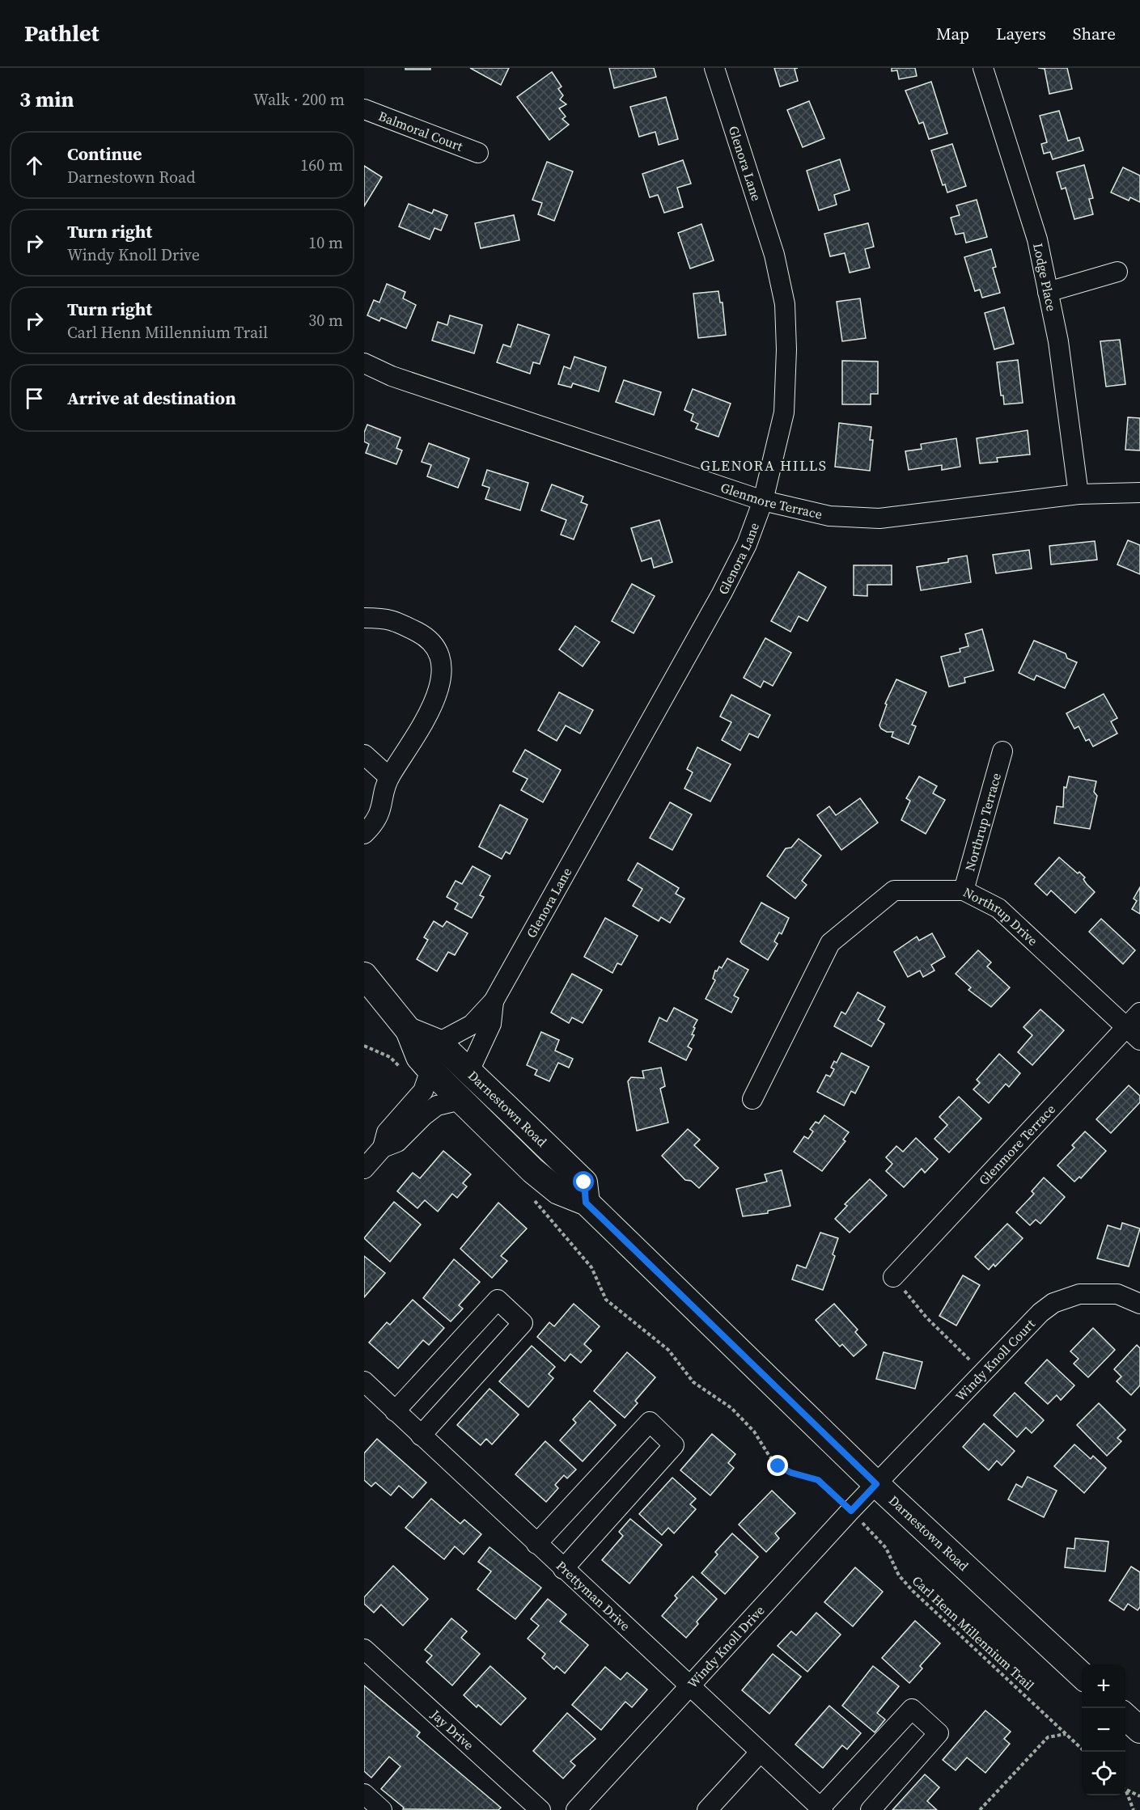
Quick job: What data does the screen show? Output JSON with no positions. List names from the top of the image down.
{
  "streets": {
    "main road": ["Darnestown Road"],
    "street": [
      "Balmoral Court",
      "Glenora Lane",
      "Lodge Place",
      "Glenmore Terrace",
      "Northrup Terrace",
      "Northrup Drive",
      "Windy Knoll Court",
      "Prettyman Drive",
      "Windy Knoll Drive",
      "Jay Drive"
    ],
    "path": ["Carl Henn Millennium Trail"]
  },
  "crossings": [
    ["Glenora Lane", "Glenmore Terrace"],
    ["Glenora Lane", "Darnestown Road"],
    ["Lodge Place", "Glenmore Terrace"],
    ["Glenmore Terrace", "Northrup Drive"],
    ["Northrup Terrace", "Northrup Drive"],
    ["Darnestown Road", "Windy Knoll Court"],
    ["Darnestown Road", "Windy Knoll Drive"],
    ["Windy Knoll Court", "Windy Knoll Drive"],
    ["Prettyman Drive", "Windy Knoll Drive"],
    ["Carl Henn Millennium Trail", "Windy Knoll Drive"]
  ],
  "districts": ["GLENORA HILLS"],
  "page": {
    "header": "Pathlet",
    "nav": ["Map", "Layers", "Share"],
    "heading": ["3 min", "Walk · 200 m"],
    "list": [
      ["Continue", "Darnestown Road", "160 m"],
      ["Turn right", "Windy Knoll Drive", "10 m"],
      ["Turn right", "Carl Henn Millennium Trail", "30 m"],
      "Arrive at destination"
    ],
    "map_buttons": ["+", "−"]
  }
}
